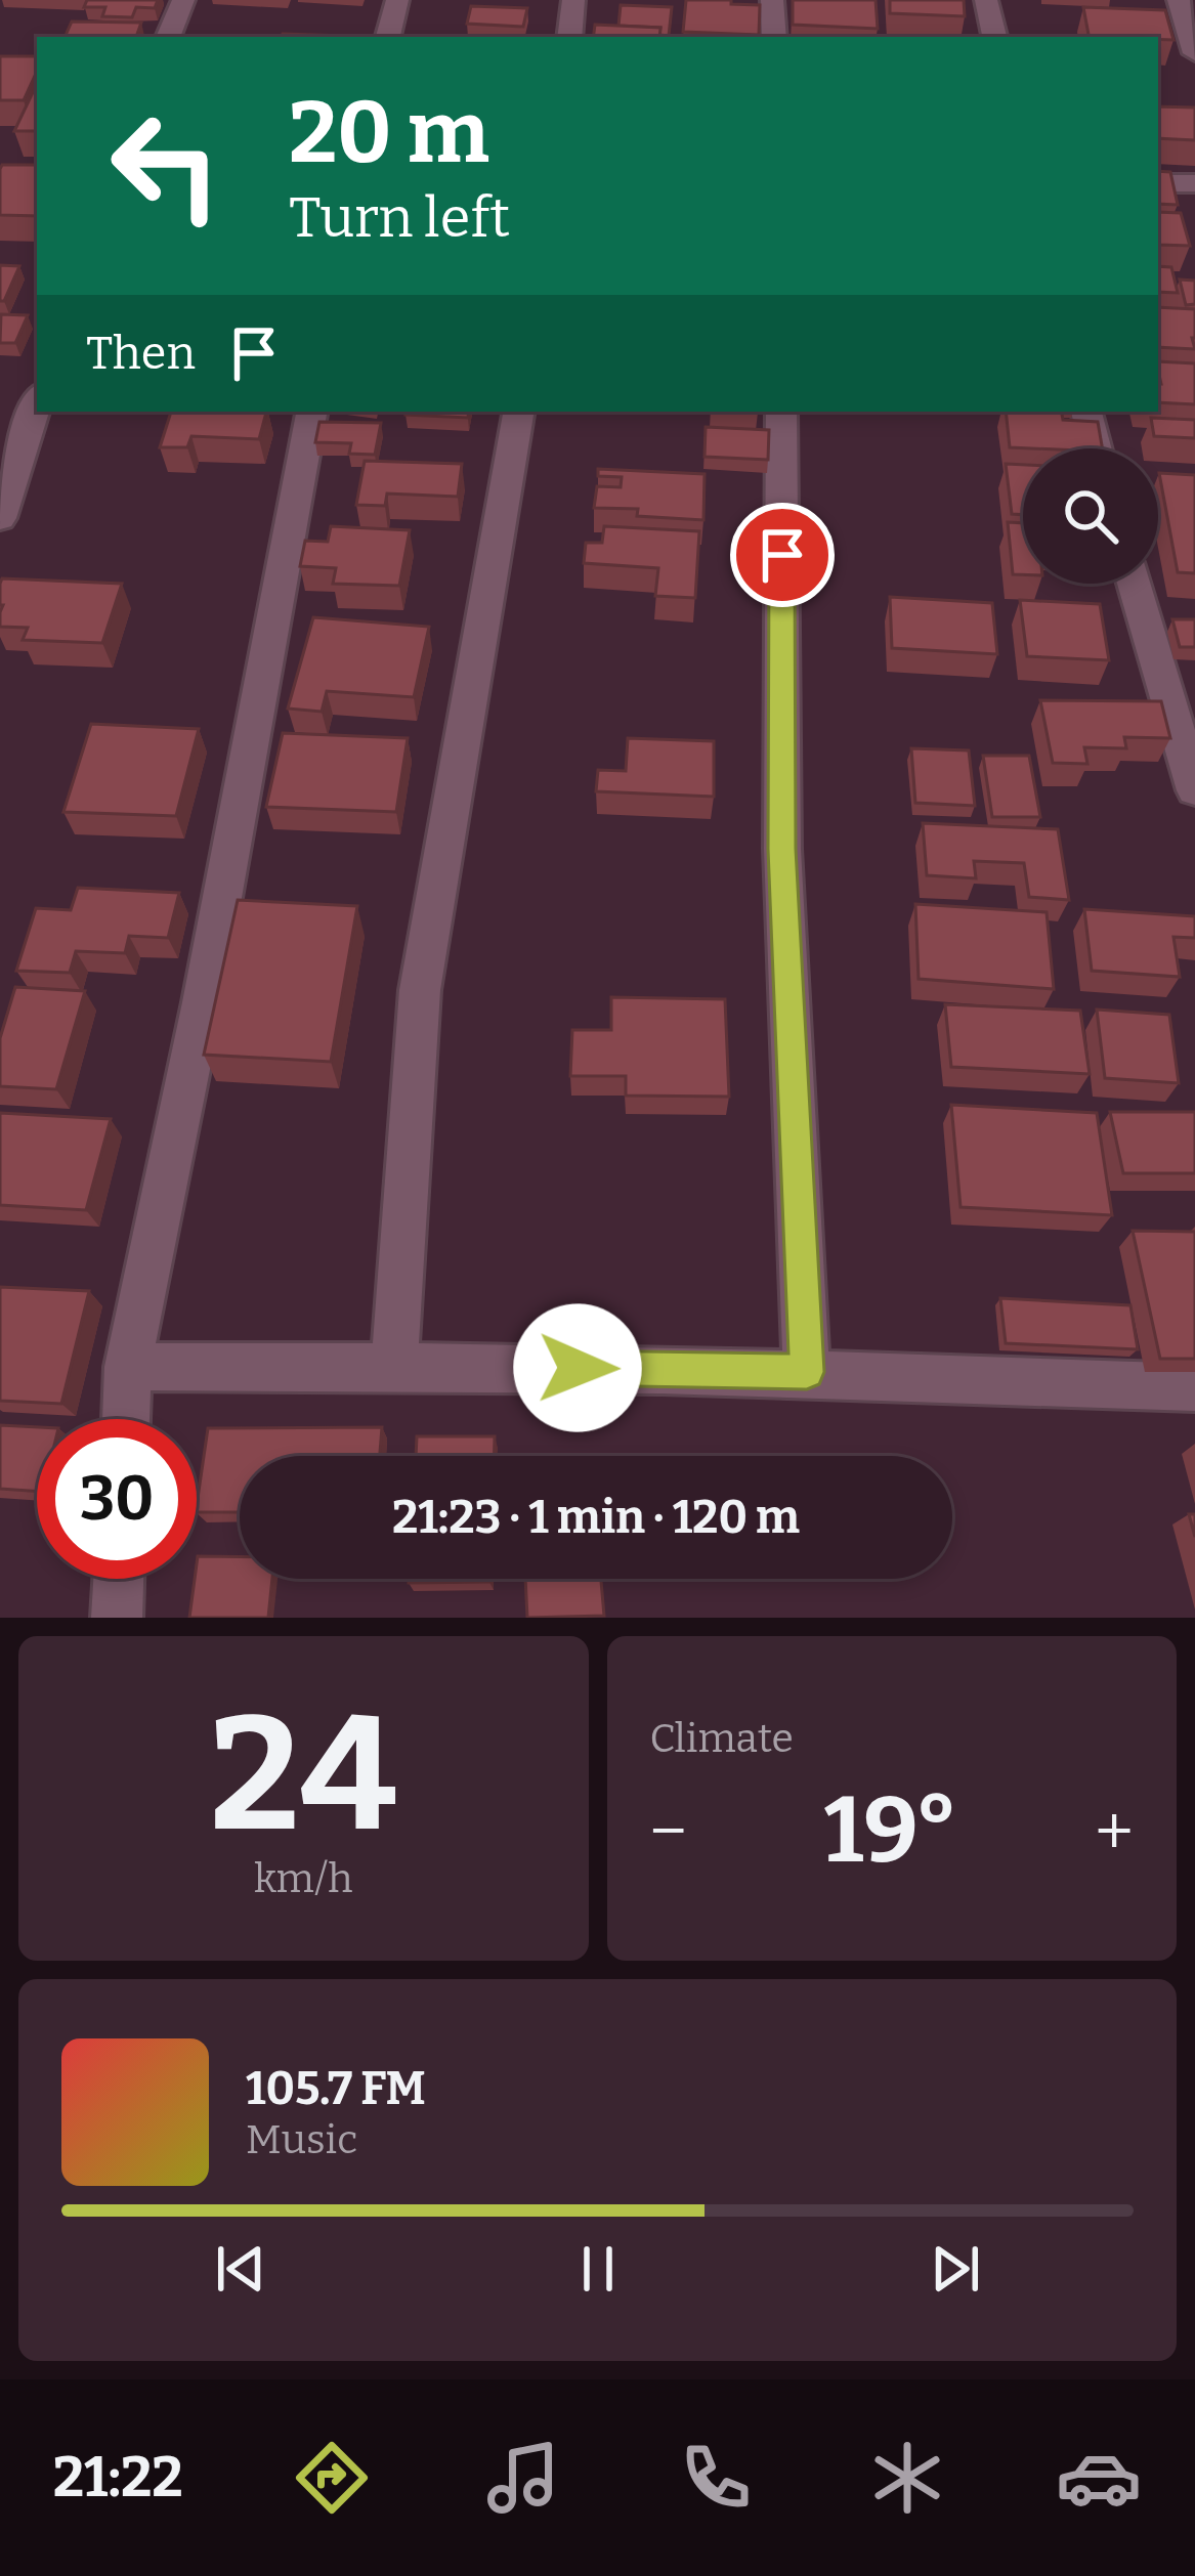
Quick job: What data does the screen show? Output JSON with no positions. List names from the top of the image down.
{
  "page": {
    "turn": ["20 m", "Turn left"],
    "then": "Then",
    "limit": "30",
    "trip": "21:23 · 1 min · 120 m",
    "tile": [
      ["24", "km/h"],
      "Climate"
    ],
    "heat": ["−", "19°", "+"],
    "song": ["105.7 FM", "Music"],
    "tabs": "21:22"
  }
}
